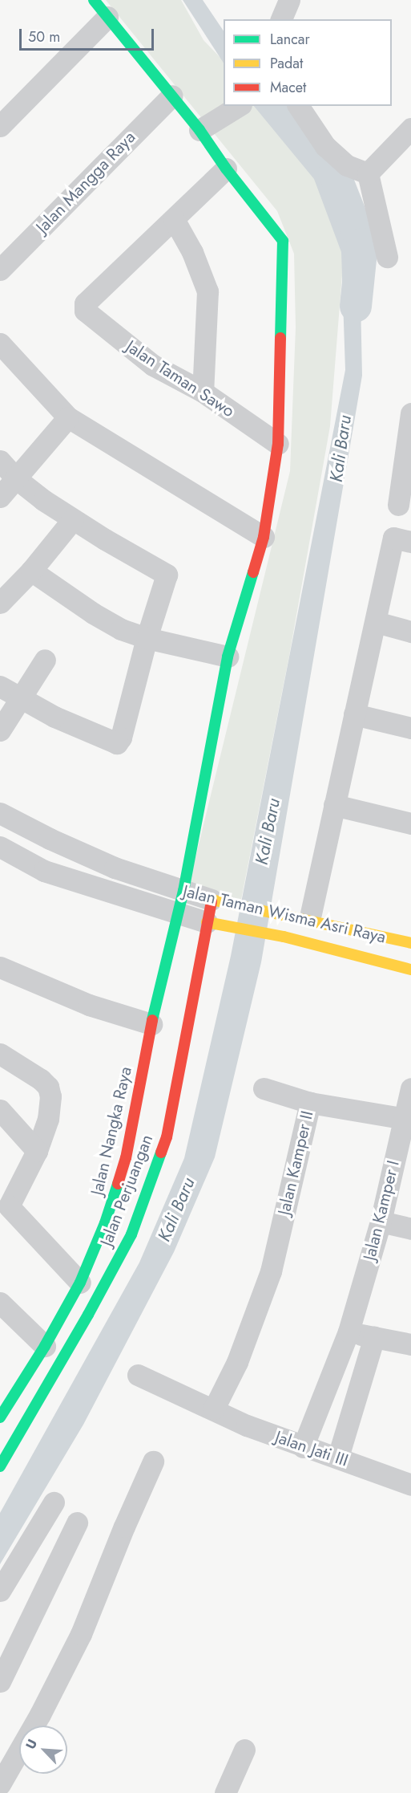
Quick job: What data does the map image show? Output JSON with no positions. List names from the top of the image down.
{
  "streets": {
    "street": [
      "Jalan Mangga Raya",
      "Jalan Taman Sawo",
      "Jalan Taman Wisma Asri Raya",
      "Jalan Nangka Raya",
      "Jalan Kamper II",
      "Jalan Perjuangan",
      "Jalan Kamper I",
      "Jalan Jati III"
    ]
  },
  "crossings": [
    ["Jalan Mangga Raya", "Jalan Nangka Raya"],
    ["Jalan Taman Sawo", "Jalan Nangka Raya"],
    ["Jalan Taman Wisma Asri Raya", "Jalan Nangka Raya"],
    ["Jalan Taman Wisma Asri Raya", "Jalan Perjuangan"],
    ["Jalan Kamper II", "Jalan Kamper I"],
    ["Jalan Kamper II", "Jalan Jati III"],
    ["Jalan Kamper I", "Jalan Jati III"]
  ],
  "water": ["Kali Baru"],
  "legend": ["Lancar", "Padat", "Macet"],
  "scale_bar": "50 m",
  "north": "top left"
}
